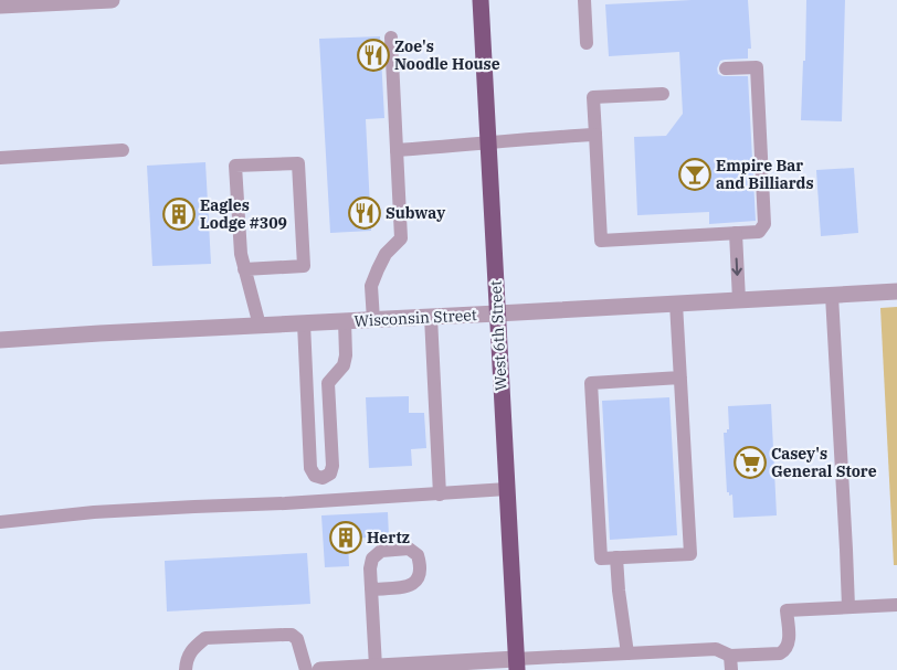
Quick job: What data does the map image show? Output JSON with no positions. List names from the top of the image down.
{
  "streets": {
    "highway": ["West 6th Street"],
    "street": ["Wisconsin Street"]
  },
  "crossings": [
    ["Wisconsin Street", "West 6th Street"]
  ],
  "places": {
    "restaurant": ["Zoe's Noodle House", "Subway"],
    "bar": ["Empire Bar and Billiards"],
    "building": ["Eagles Lodge #309", "Hertz"],
    "supermarket": ["Casey's General Store"]
  }
}
